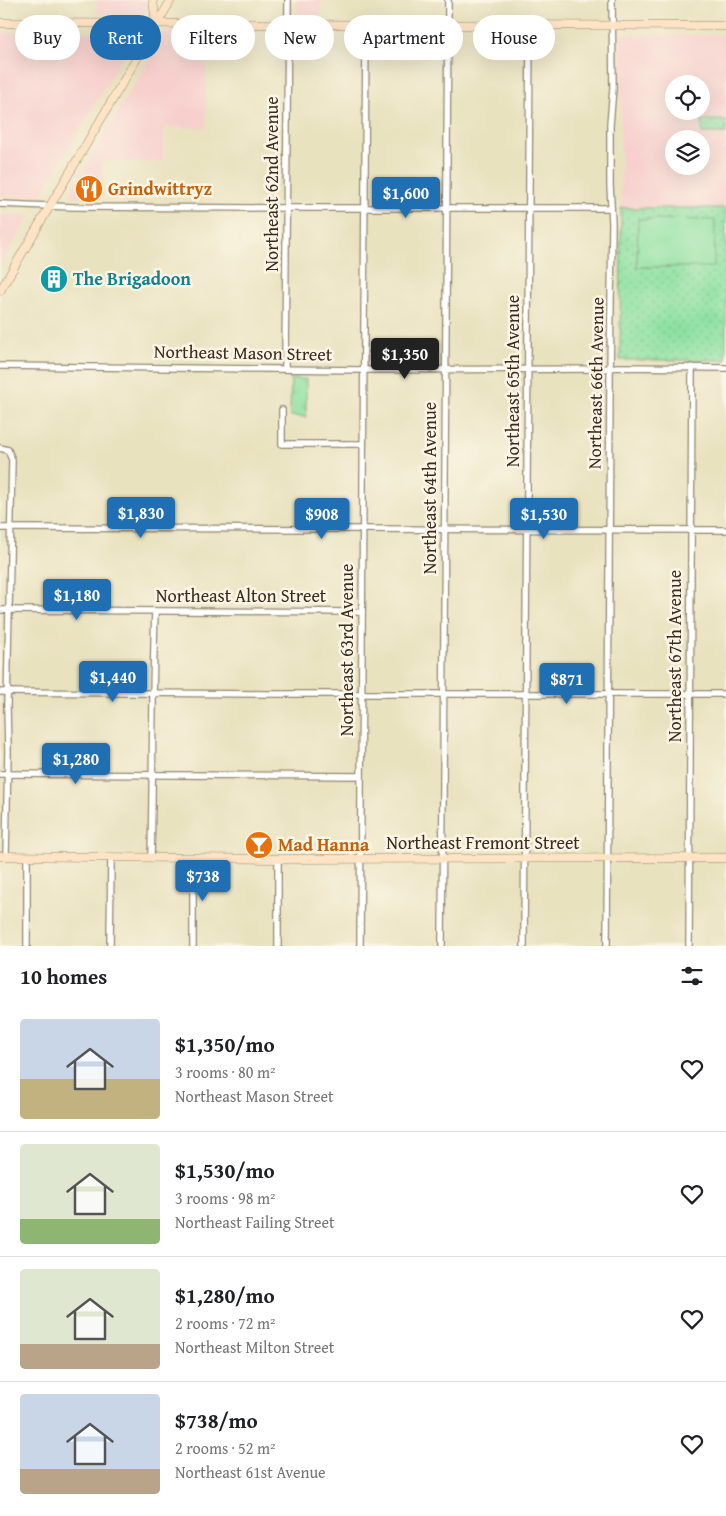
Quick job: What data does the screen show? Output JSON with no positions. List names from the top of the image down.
{
  "streets": {
    "main road": ["Northeast Fremont Street"],
    "street": [
      "Northeast 62nd Avenue",
      "Northeast Mason Street",
      "Northeast 65th Avenue",
      "Northeast 66th Avenue",
      "Northeast 64th Avenue",
      "Northeast Alton Street",
      "Northeast 63rd Avenue",
      "Northeast 67th Avenue"
    ]
  },
  "crossings": [
    ["Northeast 62nd Avenue", "Northeast Mason Street"],
    ["Northeast Mason Street", "Northeast 65th Avenue"],
    ["Northeast Mason Street", "Northeast 66th Avenue"],
    ["Northeast Mason Street", "Northeast 64th Avenue"],
    ["Northeast Mason Street", "Northeast 63rd Avenue"],
    ["Northeast Mason Street", "Northeast 67th Avenue"],
    ["Northeast 65th Avenue", "Northeast Fremont Street"],
    ["Northeast 66th Avenue", "Northeast Fremont Street"],
    ["Northeast 64th Avenue", "Northeast Fremont Street"],
    ["Northeast Alton Street", "Northeast 63rd Avenue"],
    ["Northeast 63rd Avenue", "Northeast Fremont Street"],
    ["Northeast 67th Avenue", "Northeast Fremont Street"]
  ],
  "places": {
    "restaurant": ["Grindwittryz"],
    "building": ["The Brigadoon"],
    "bar": ["Mad Hanna"]
  },
  "page": {
    "chip": [
      "Buy",
      "Rent",
      "Filters",
      "New",
      "Apartment",
      "House"
    ],
    "price": [
      "$1,600",
      "$1,350",
      "$1,830",
      "$908",
      "$1,530",
      "$1,180",
      "$1,440",
      "$871",
      "$1,280",
      "$738"
    ],
    "heading": "10 homes",
    "list": [
      {
        "name": "$1,350/mo",
        "note": "3 rooms · 80 m² · Northeast Mason Street"
      },
      {
        "name": "$1,530/mo",
        "note": "3 rooms · 98 m² · Northeast Failing Street"
      },
      {
        "name": "$1,280/mo",
        "note": "2 rooms · 72 m² · Northeast Milton Street"
      },
      {
        "name": "$738/mo",
        "note": "2 rooms · 52 m² · Northeast 61st Avenue"
      }
    ]
  }
}
